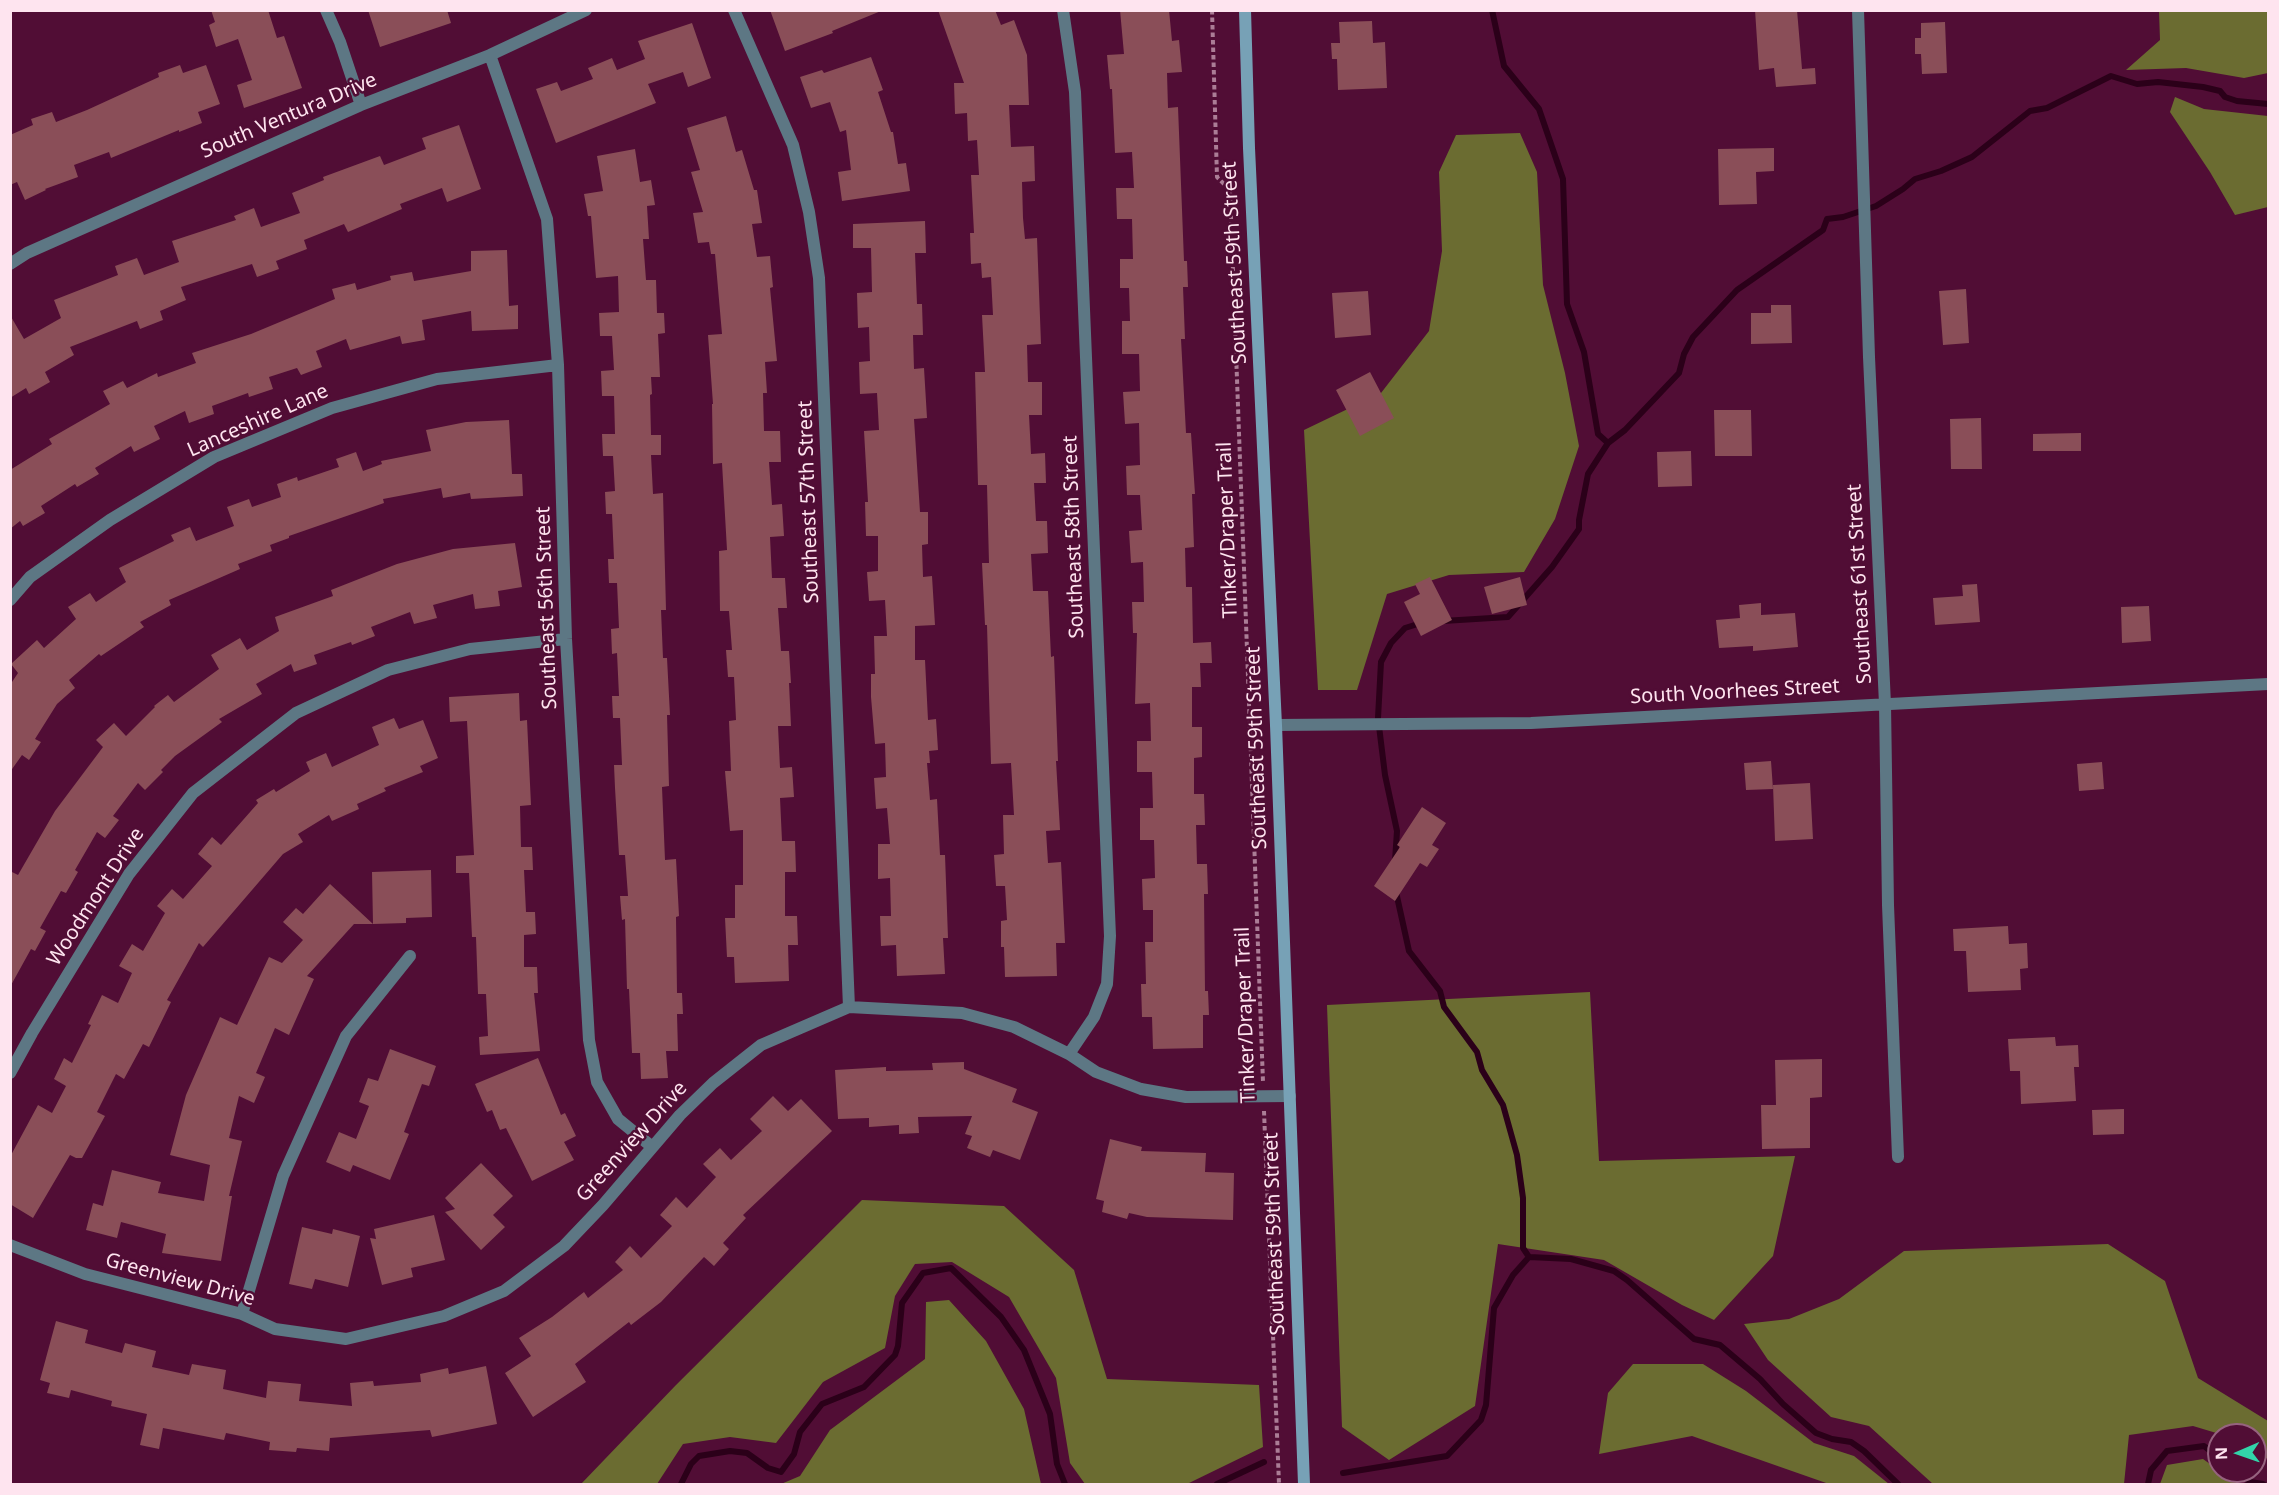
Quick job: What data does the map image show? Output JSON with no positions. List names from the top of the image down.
{
  "streets": {
    "main road": ["Southeast 59th Street"],
    "street": [
      "South Ventura Drive",
      "Lanceshire Lane",
      "Southeast 57th Street",
      "Southeast 58th Street",
      "Southeast 61st Street",
      "Southeast 56th Street",
      "South Voorhees Street",
      "Woodmont Drive",
      "Greenview Drive"
    ],
    "path": ["Tinker/Draper Trail"]
  },
  "crossings": [
    ["South Ventura Drive", "Southeast 56th Street"],
    ["Southeast 59th Street", "South Voorhees Street"],
    ["Southeast 59th Street", "Greenview Drive"],
    ["Lanceshire Lane", "Southeast 56th Street"],
    ["Southeast 57th Street", "Greenview Drive"],
    ["Tinker/Draper Trail", "Greenview Drive"],
    ["Southeast 58th Street", "Greenview Drive"],
    ["Southeast 61st Street", "South Voorhees Street"],
    ["Southeast 56th Street", "Woodmont Drive"],
    ["Southeast 56th Street", "Greenview Drive"]
  ],
  "north": "left"
}
